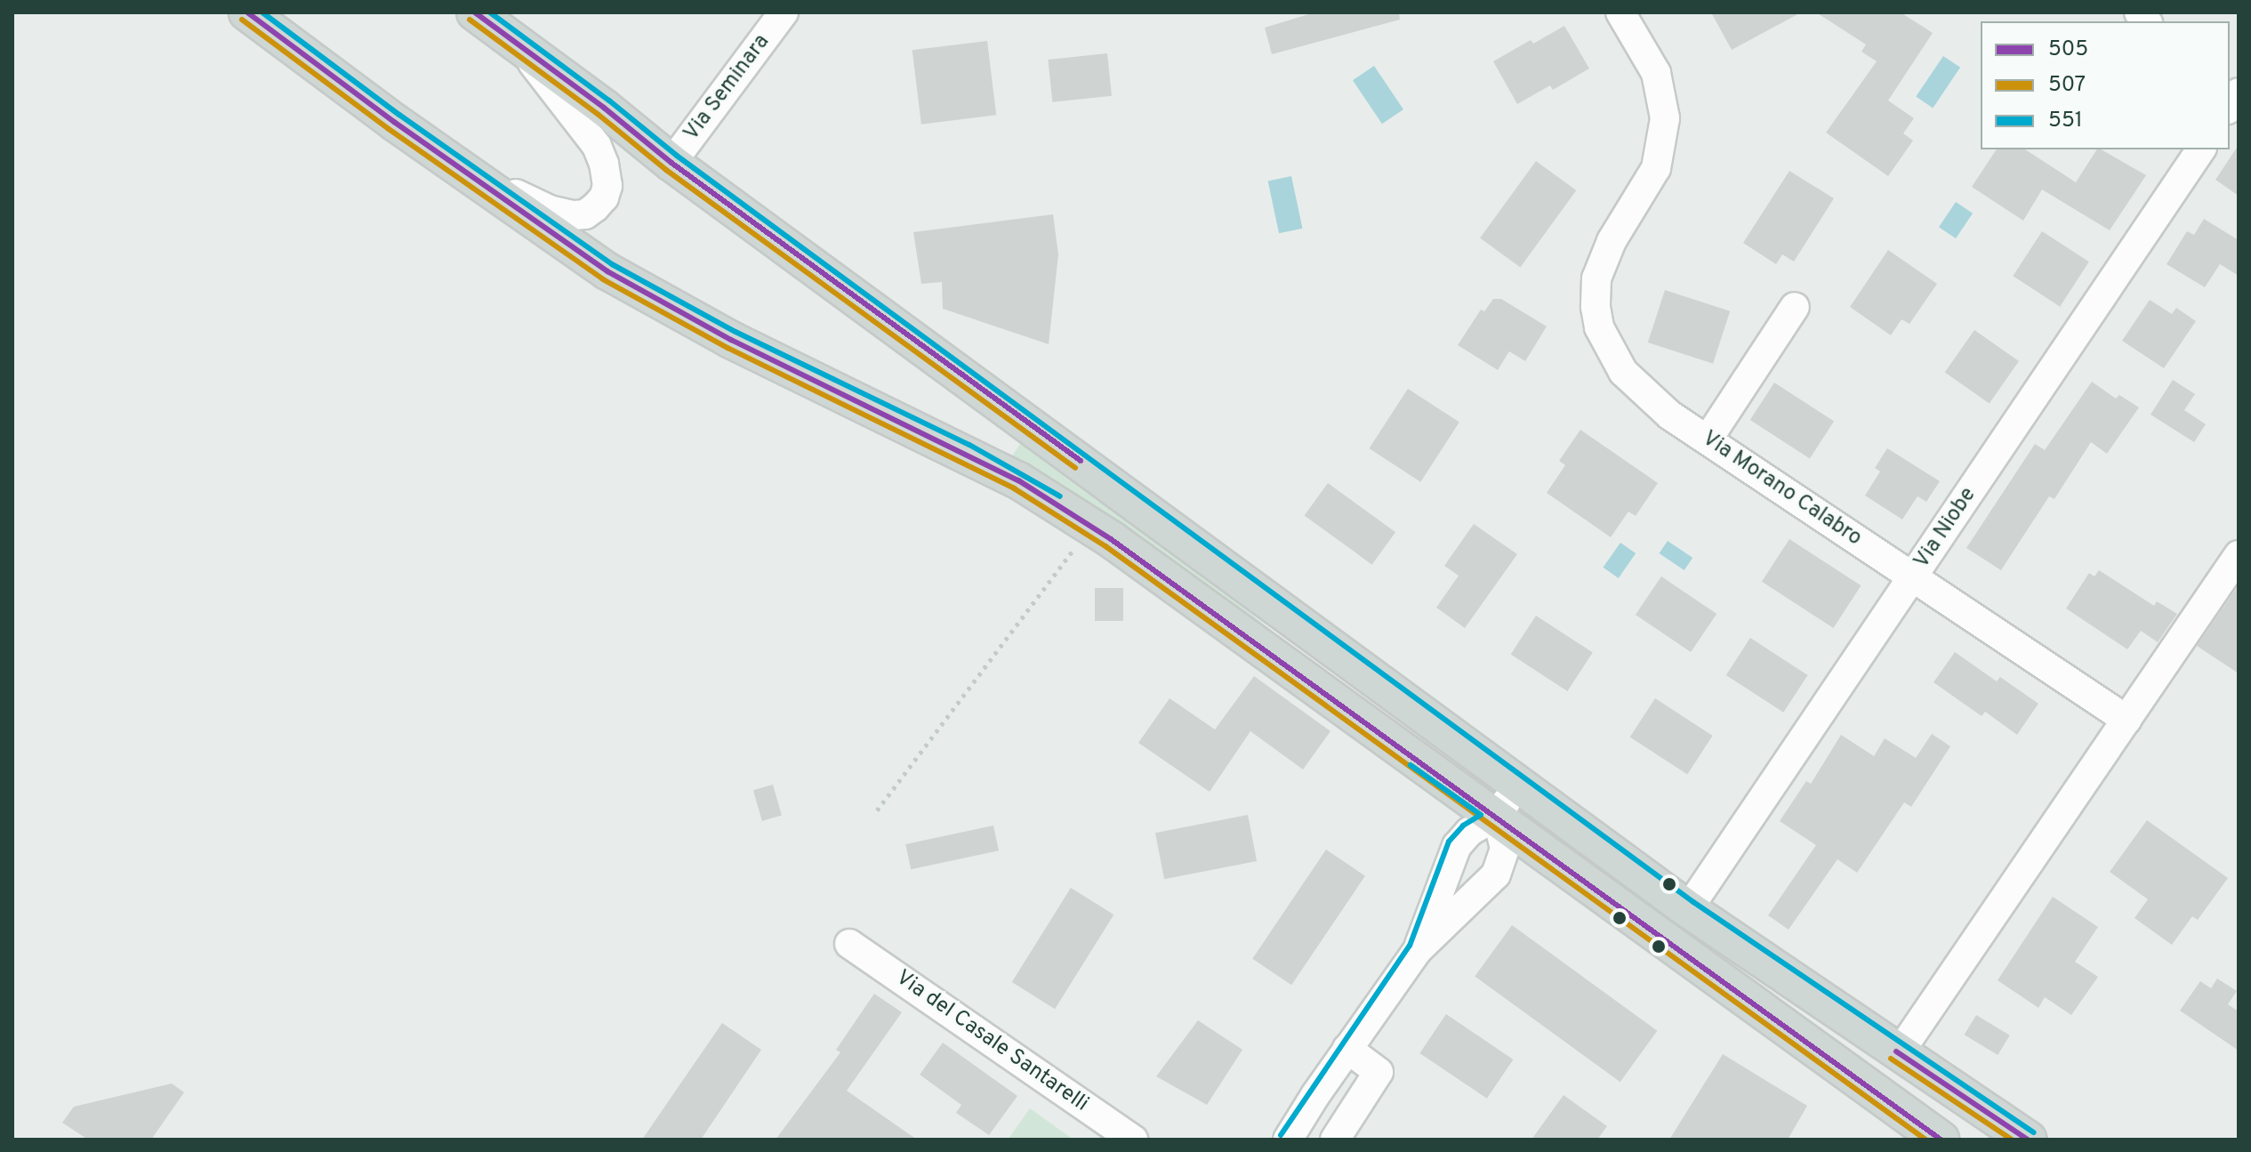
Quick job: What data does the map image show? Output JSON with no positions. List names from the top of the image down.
{
  "streets": {
    "street": [
      "Via Seminara",
      "Via Morano Calabro",
      "Via Niobe",
      "Via del Casale Santarelli"
    ]
  },
  "crossings": [
    ["Via Morano Calabro", "Via Niobe"]
  ],
  "lines": ["transit line 505", "transit line 551", "transit line 507"],
  "legend": ["505", "507", "551"]
}
